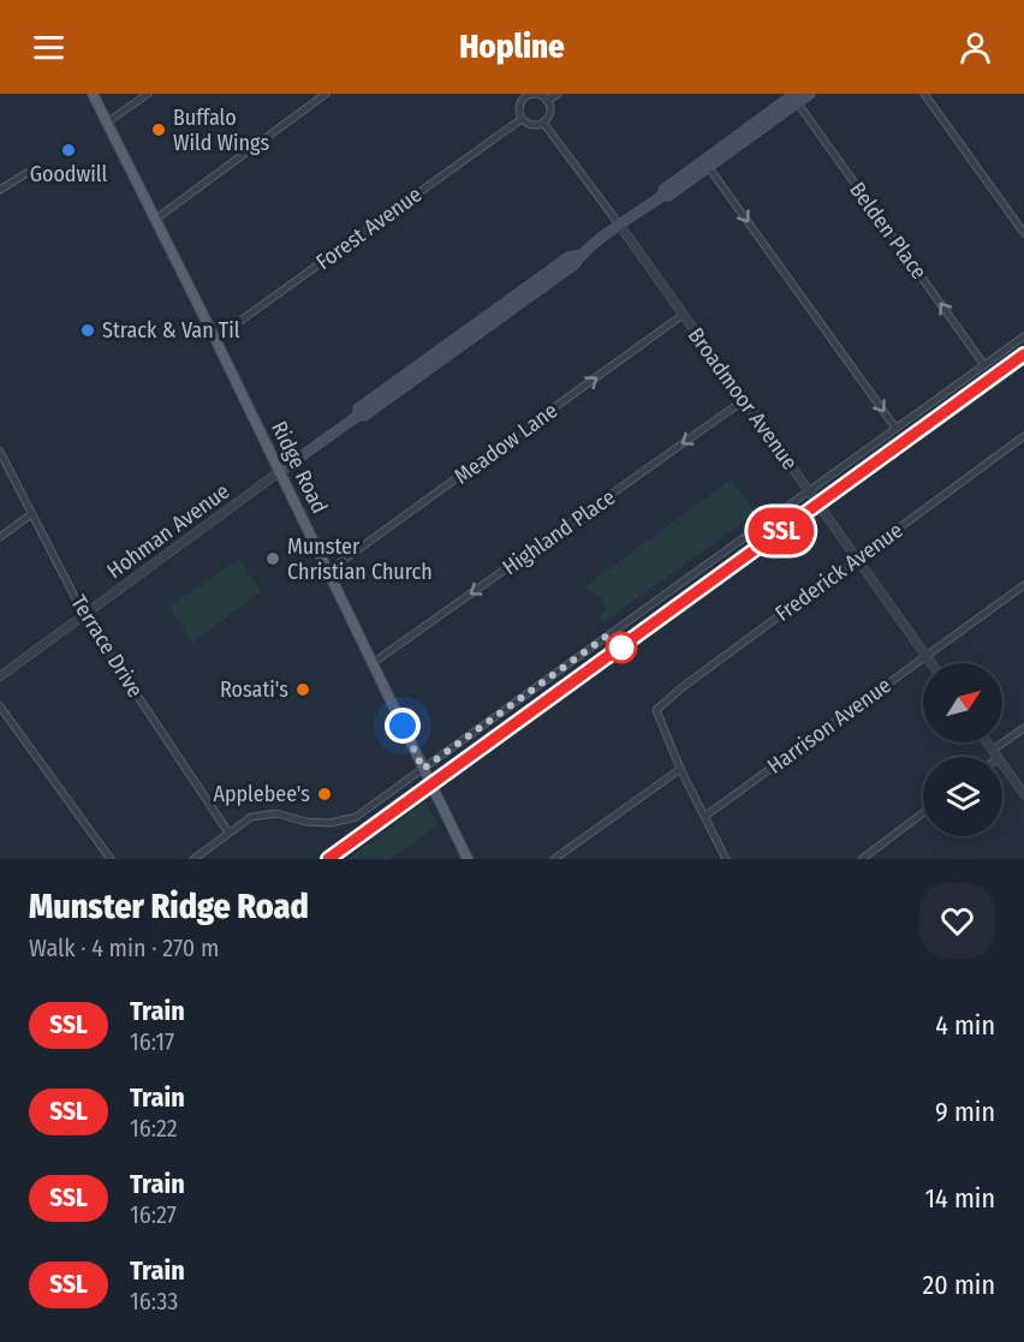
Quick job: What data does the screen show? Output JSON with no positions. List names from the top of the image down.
{
  "streets": {
    "main road": ["Ridge Road", "Hohman Avenue"],
    "street": [
      "Forest Avenue",
      "Belden Place",
      "Broadmoor Avenue",
      "Meadow Lane",
      "Highland Place",
      "Frederick Avenue",
      "Terrace Drive",
      "Harrison Avenue"
    ]
  },
  "crossings": [
    ["Forest Avenue", "Broadmoor Avenue"],
    ["Forest Avenue", "Ridge Road"],
    ["Belden Place", "Hohman Avenue"],
    ["Broadmoor Avenue", "Meadow Lane"],
    ["Broadmoor Avenue", "Hohman Avenue"],
    ["Broadmoor Avenue", "Highland Place"],
    ["Broadmoor Avenue", "Frederick Avenue"],
    ["Broadmoor Avenue", "Harrison Avenue"],
    ["Meadow Lane", "Ridge Road"],
    ["Ridge Road", "Hohman Avenue"],
    ["Ridge Road", "Highland Place"],
    ["Hohman Avenue", "Terrace Drive"]
  ],
  "one_way": ["Belden Place", "Meadow Lane", "Highland Place"],
  "places": [
    "Buffalo Wild Wings",
    "Goodwill",
    "Strack & Van Til",
    "Munster Christian Church",
    "Rosati's",
    "Applebee's"
  ],
  "north": "top right",
  "page": {
    "header": "Hopline",
    "on_map": "SSL",
    "heading": ["Munster Ridge Road", "Walk · 4 min · 270 m"],
    "list": [
      {
        "mark": "SSL",
        "name": "Train",
        "note": "16:17",
        "value": "4 min"
      },
      {
        "mark": "SSL",
        "name": "Train",
        "note": "16:22",
        "value": "9 min"
      },
      {
        "mark": "SSL",
        "name": "Train",
        "note": "16:27",
        "value": "14 min"
      },
      {
        "mark": "SSL",
        "name": "Train",
        "note": "16:33",
        "value": "20 min"
      }
    ]
  }
}
